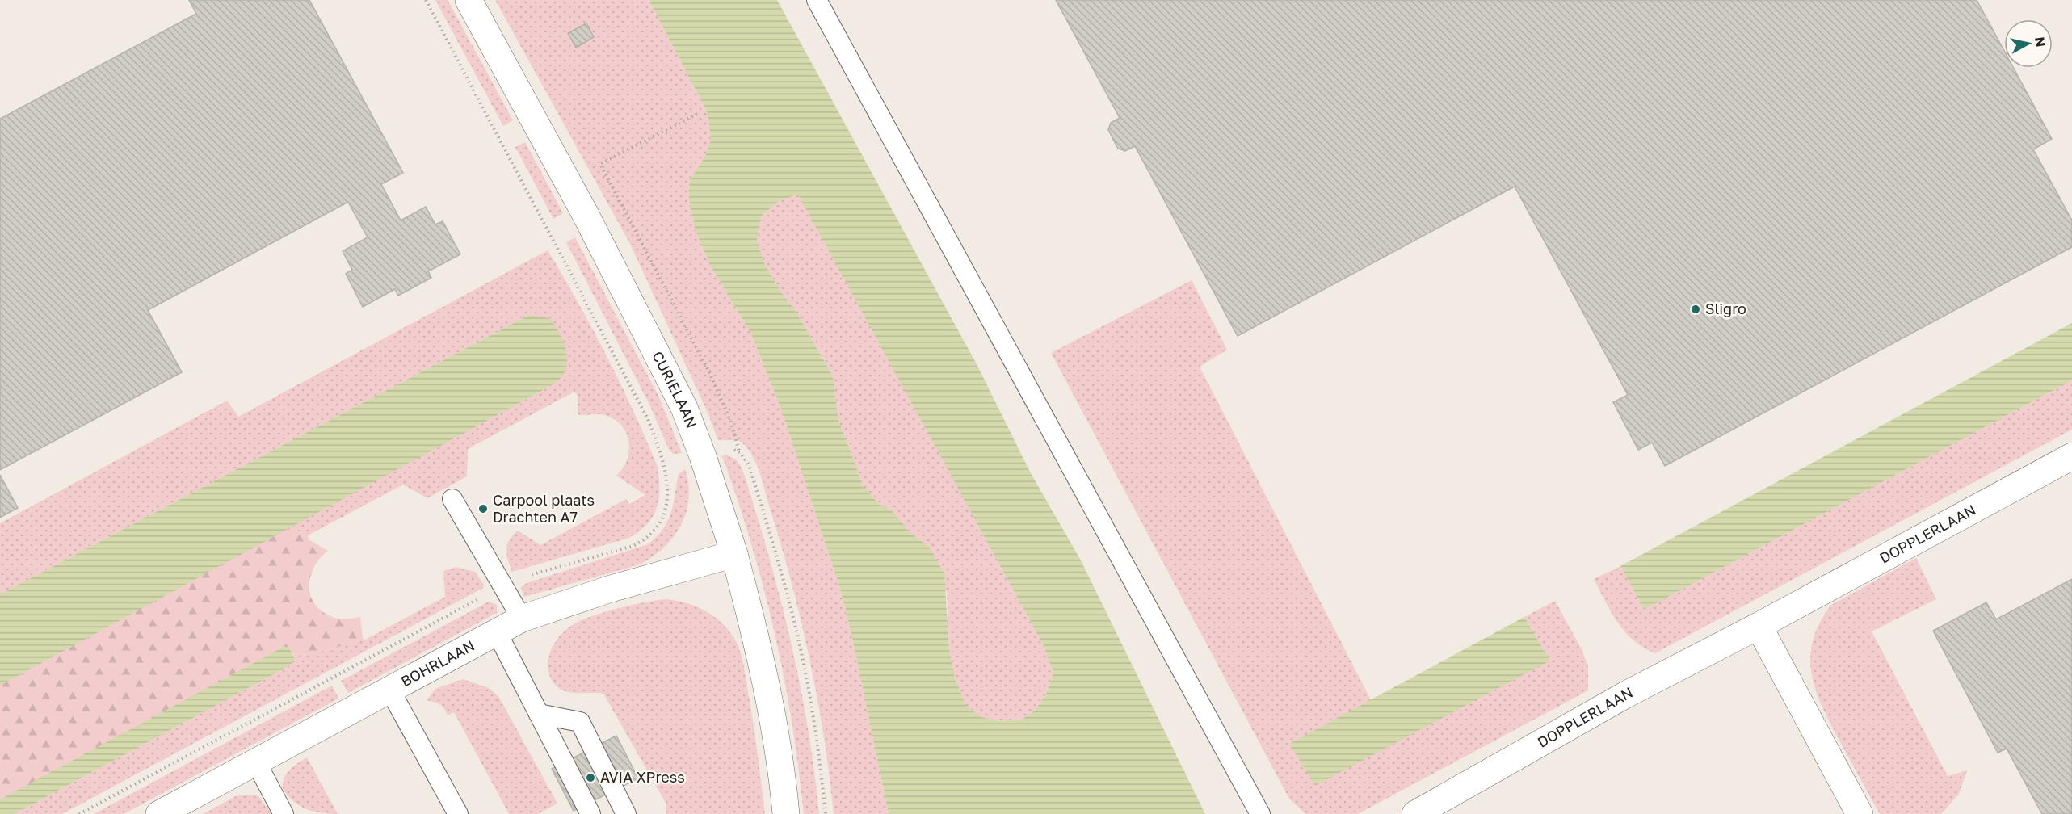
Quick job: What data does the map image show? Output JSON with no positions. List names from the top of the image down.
{
  "streets": {
    "street": ["CURIELAAN", "DOPPLERLAAN", "BOHRLAAN"]
  },
  "crossings": [
    ["CURIELAAN", "BOHRLAAN"]
  ],
  "places": ["Sligro", "Carpool plaats Drachten A7", "AVIA XPress"],
  "north": "right"
}
